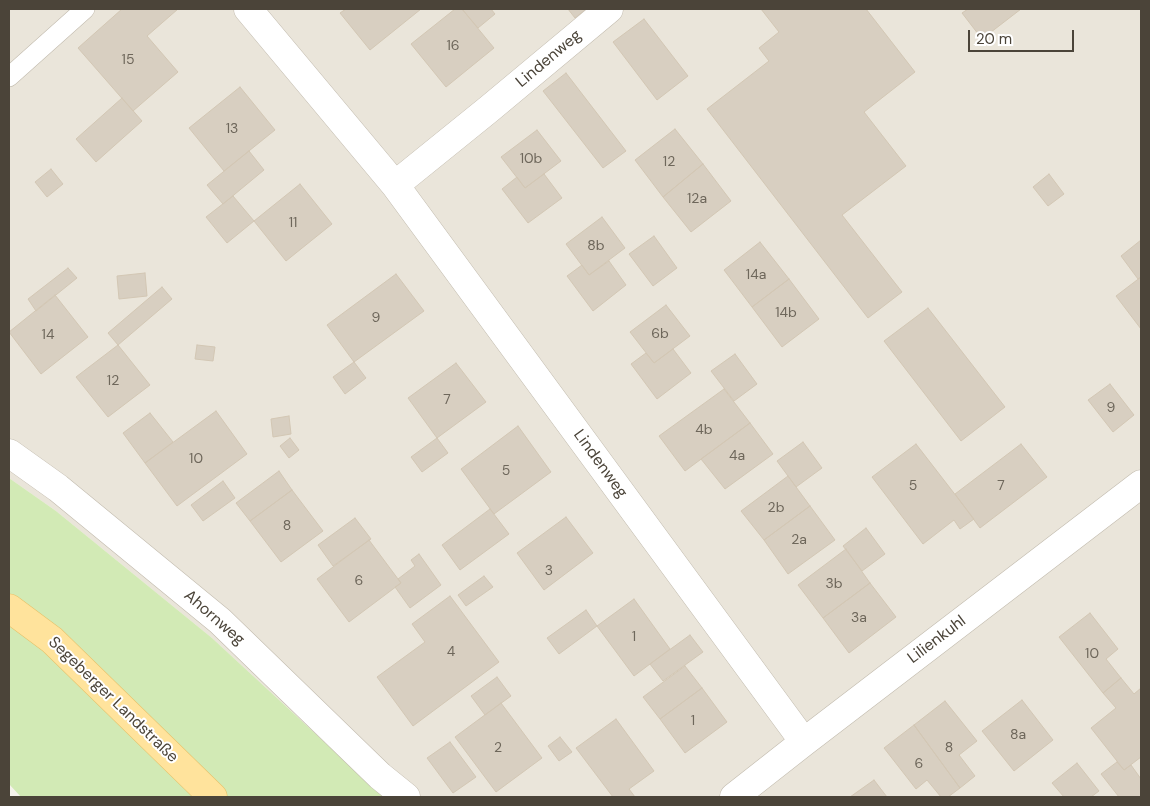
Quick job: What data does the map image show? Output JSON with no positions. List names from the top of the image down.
{
  "streets": {
    "main road": ["Segeberger Landstraße"],
    "street": ["Lindenweg", "Ahornweg", "Lilienkuhl"]
  },
  "crossings": [
    ["Lindenweg", "Lilienkuhl"]
  ],
  "house_numbers": [
    "16",
    "15",
    "13",
    "10b",
    "12",
    "12a",
    "11",
    "8b",
    "14a",
    "14b",
    "9",
    "6b",
    "14",
    "12",
    "7",
    "9",
    "4b",
    "4a",
    "10",
    "5",
    "5",
    "7",
    "2b",
    "8",
    "2a",
    "3",
    "6",
    "3b",
    "3a",
    "1",
    "4",
    "10",
    "1",
    "8a",
    "2",
    "8",
    "6"
  ],
  "scale_bar": "20 m"
}
